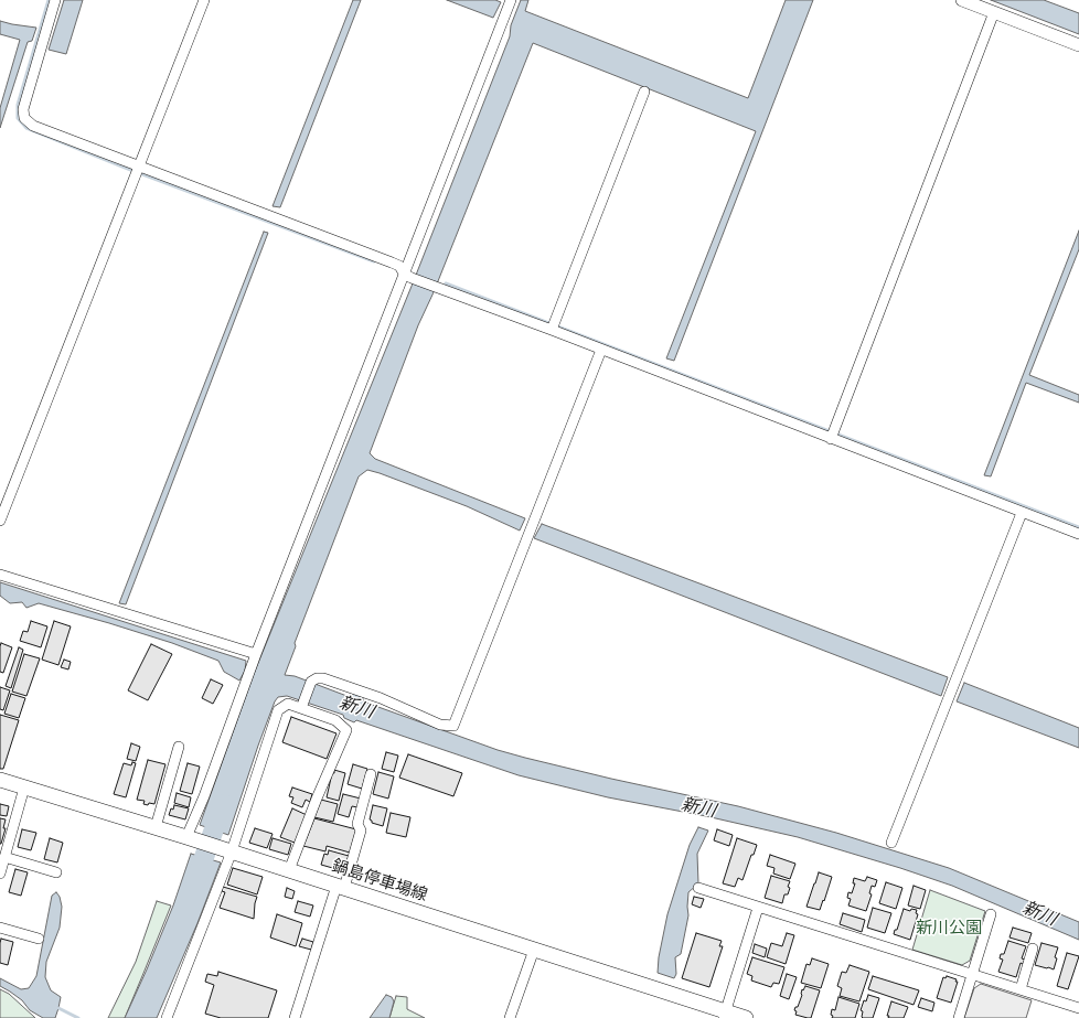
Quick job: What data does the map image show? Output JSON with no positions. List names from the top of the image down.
{
  "streets": {
    "main road": ["鍋島停車場線"]
  },
  "water": ["新川"],
  "parks": ["新川公園"]
}
